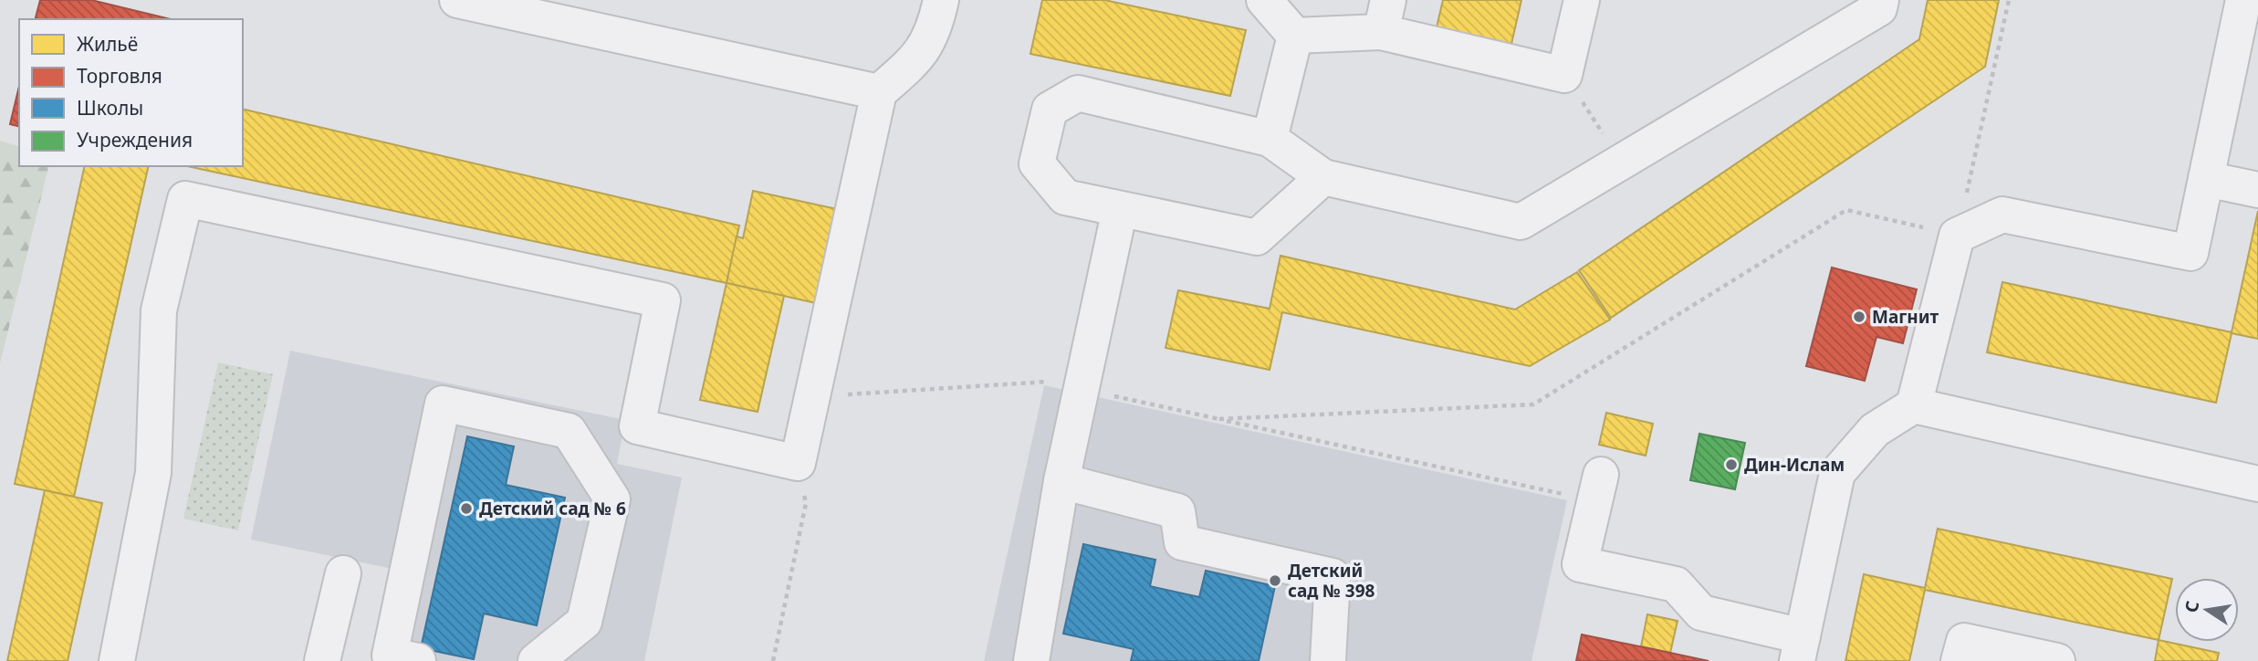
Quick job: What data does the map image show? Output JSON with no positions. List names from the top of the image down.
{
  "places": [
    "Магнит",
    "Дин-Ислам",
    "Детский сад № 6",
    "Детский сад № 398"
  ],
  "legend": [
    "Жильё",
    "Торговля",
    "Школы",
    "Учреждения"
  ],
  "north": "left"
}
